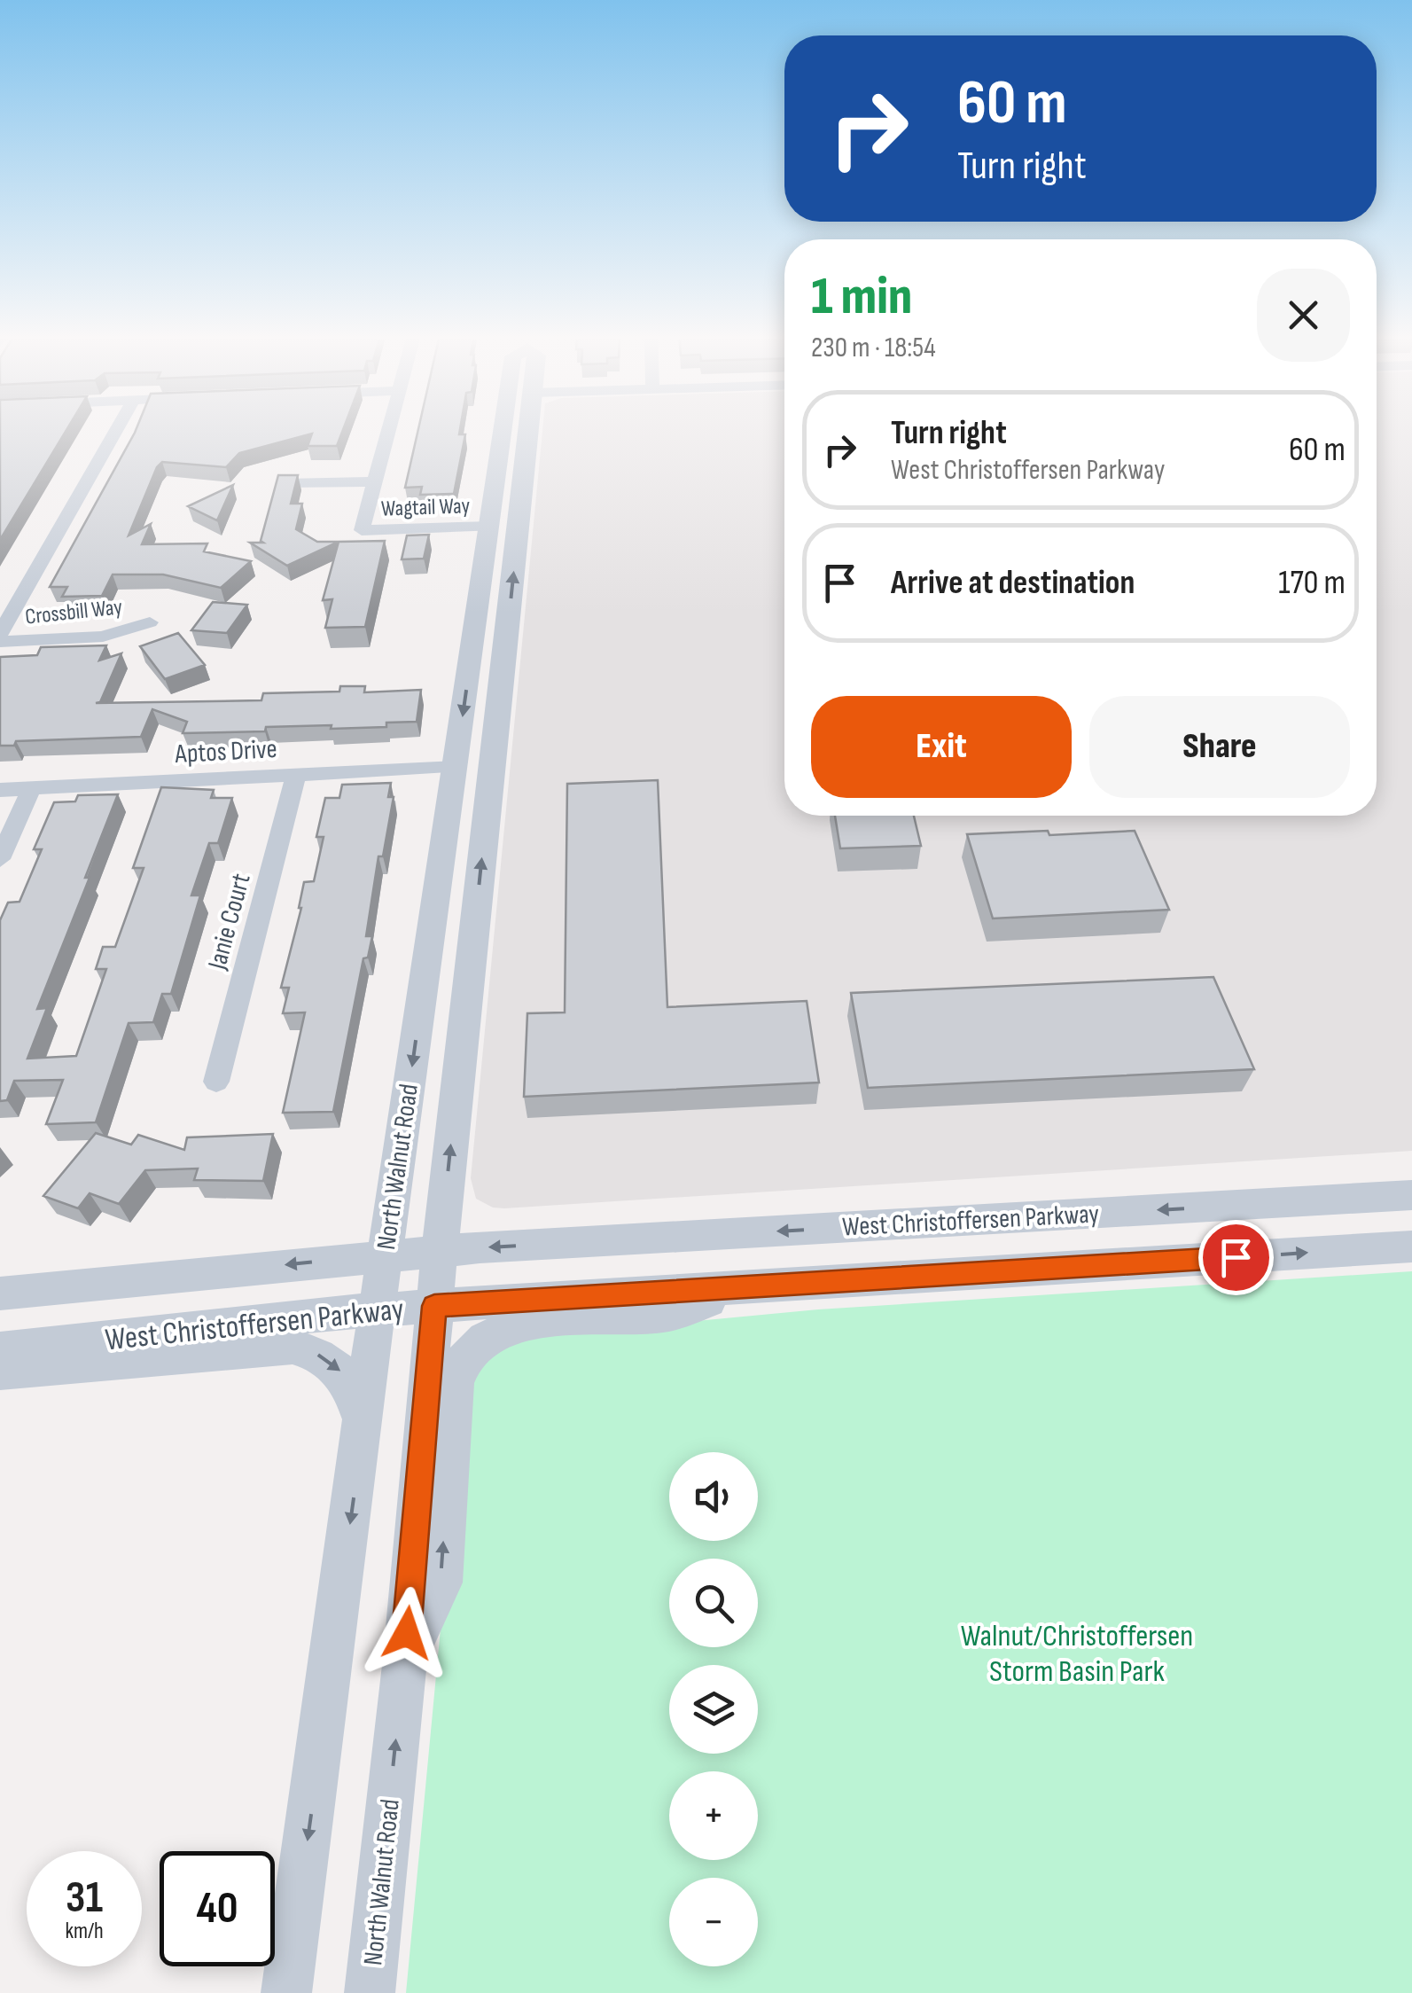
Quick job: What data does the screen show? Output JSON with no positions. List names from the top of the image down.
{
  "streets": {
    "street": [
      "Wagtail Way",
      "Crossbill Way",
      "Aptos Drive",
      "Janie Court",
      "North Walnut Road",
      "West Christoffersen Parkway"
    ]
  },
  "crossings": [
    ["Wagtail Way", "North Walnut Road"],
    ["Aptos Drive", "Janie Court"],
    ["Aptos Drive", "North Walnut Road"],
    ["North Walnut Road", "West Christoffersen Parkway"]
  ],
  "parks": ["Walnut/Christoffersen Storm Basin Park"],
  "page": {
    "turn": ["60 m", "Turn right"],
    "heading": ["1 min", "230 m · 18:54"],
    "list": [
      {
        "name": "Turn right",
        "note": "West Christoffersen Parkway",
        "value": "60 m"
      },
      {
        "name": "Arrive at destination",
        "value": "170 m"
      }
    ],
    "buttons": ["Exit", "Share"],
    "map_buttons": ["+", "−"],
    "speed": "31 km/h",
    "limit": "40"
  }
}
